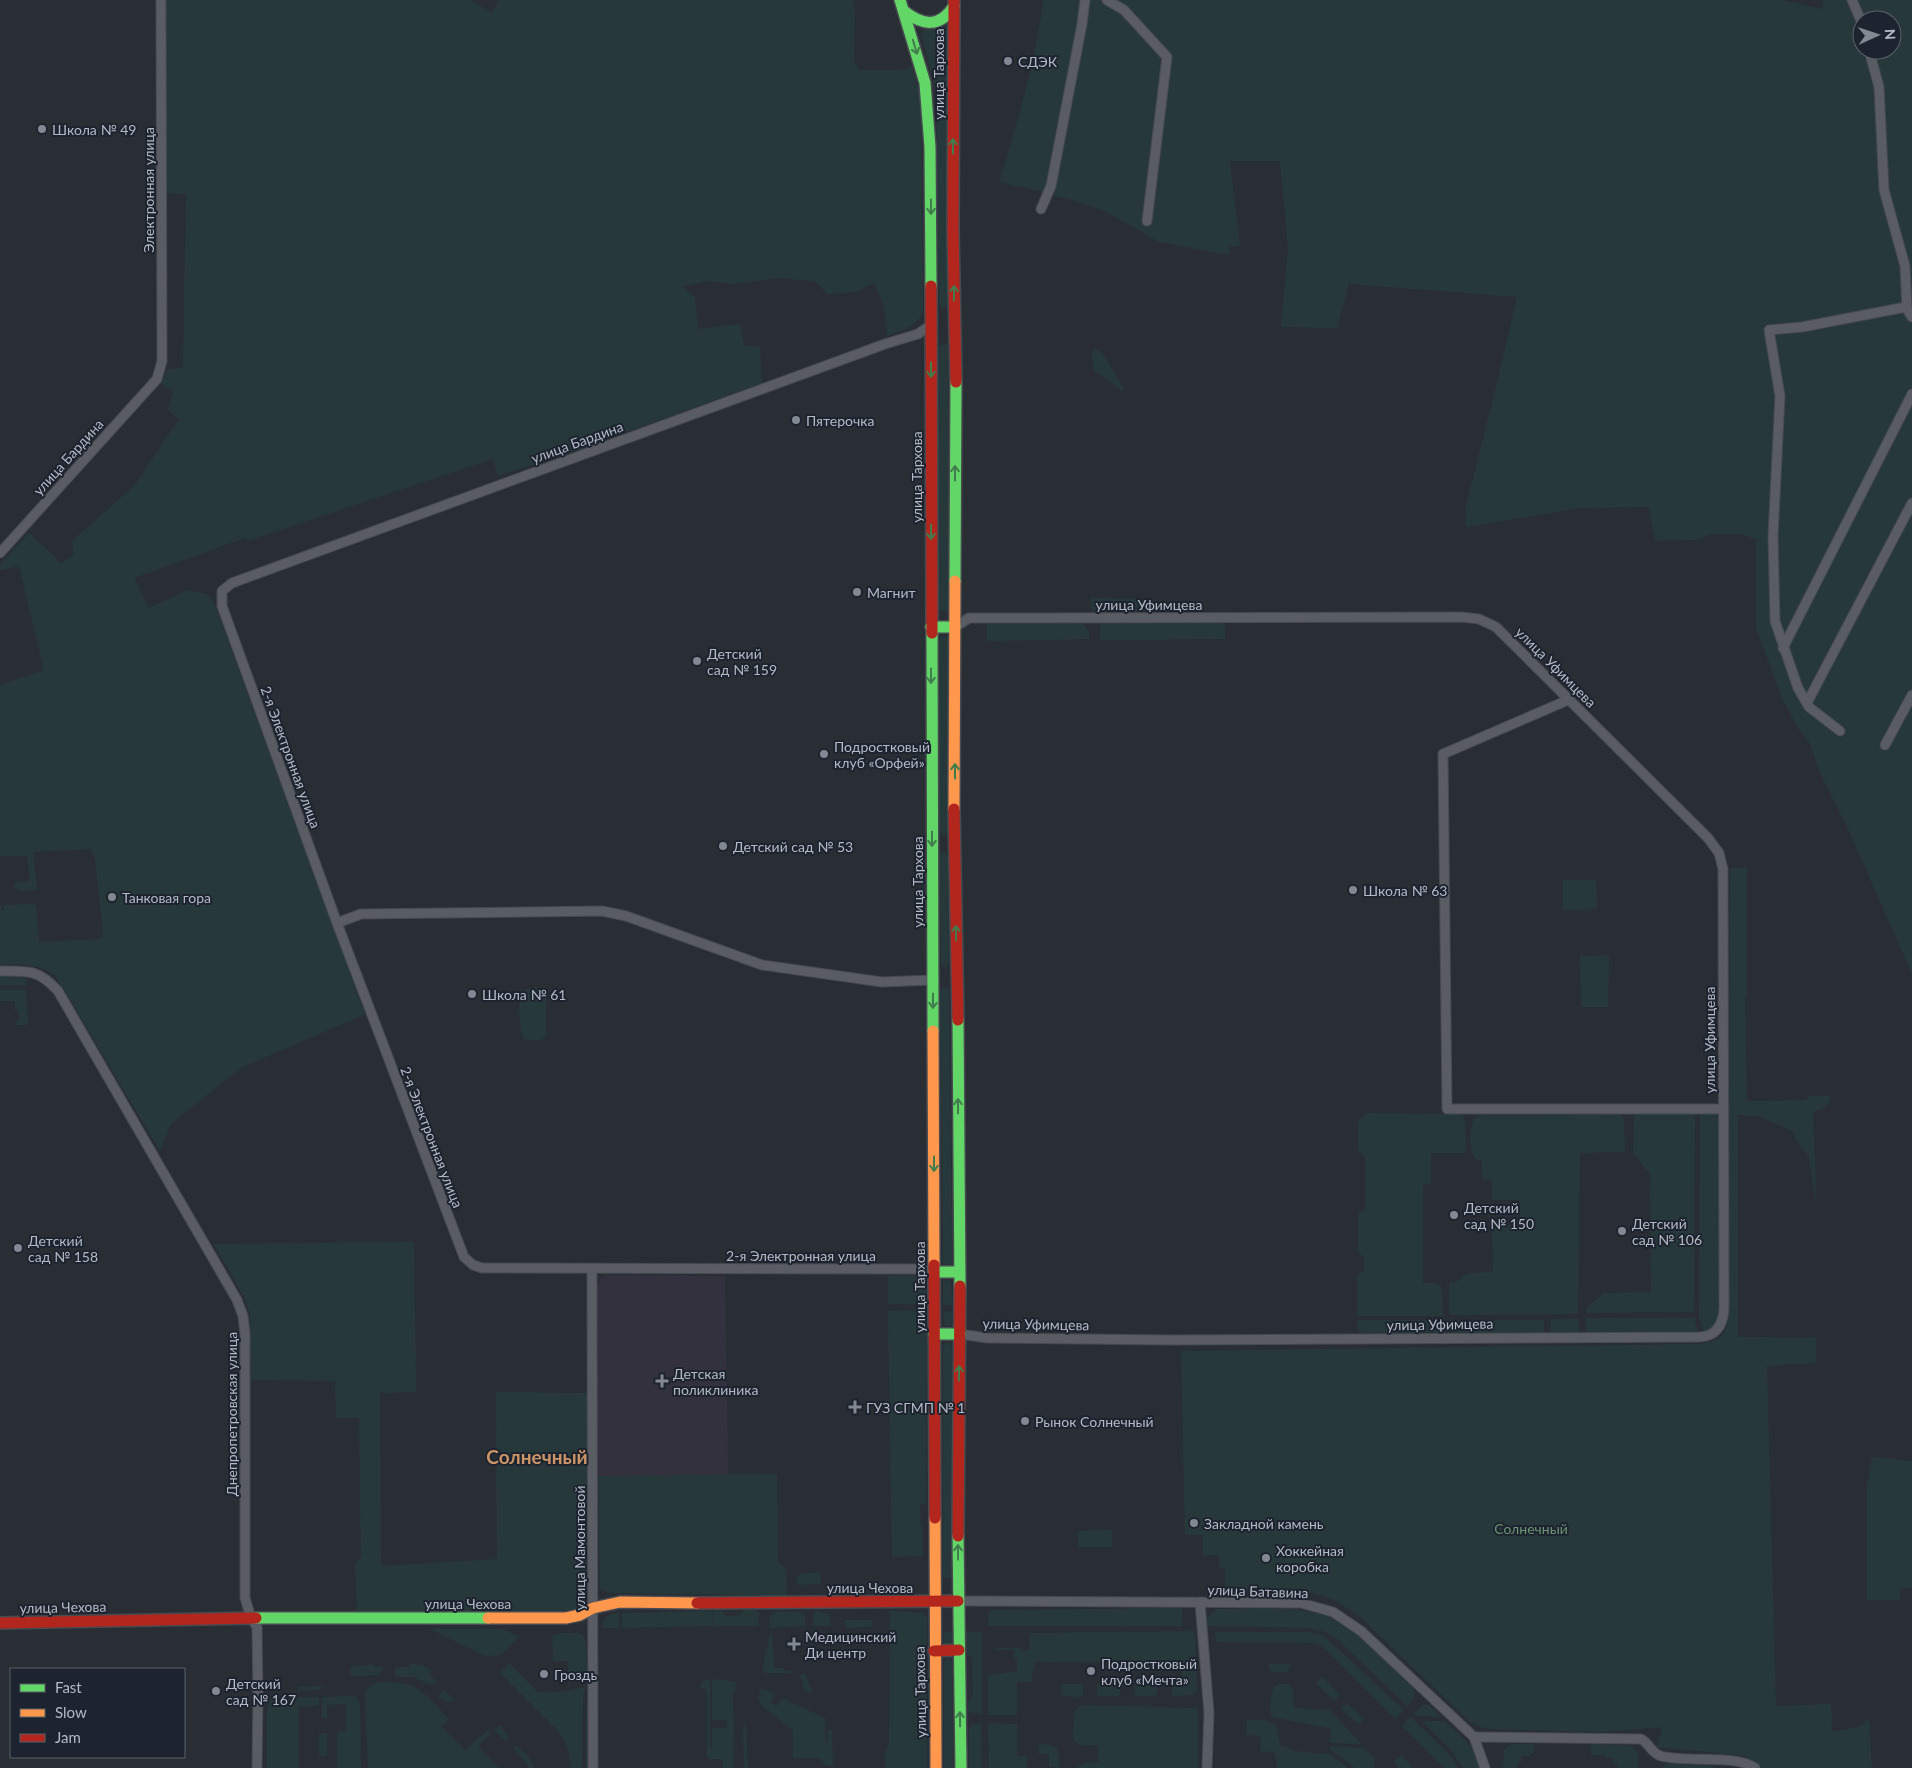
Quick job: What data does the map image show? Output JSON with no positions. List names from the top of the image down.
{
  "streets": {
    "main road": ["улица Тархова", "улица Чехова"],
    "street": [
      "Электронная улица",
      "улица Бардина",
      "улица Уфимцева",
      "2-я Электронная улица",
      "Днепропетровская улица",
      "улица Мамонтовой",
      "улица Батавина"
    ]
  },
  "crossings": [
    ["улица Тархова", "улица Бардина"],
    ["улица Тархова", "улица Уфимцева"],
    ["улица Тархова", "2-я Электронная улица"],
    ["улица Тархова", "улица Чехова"],
    ["улица Тархова", "улица Батавина"],
    ["Электронная улица", "улица Бардина"],
    ["улица Бардина", "2-я Электронная улица"],
    ["2-я Электронная улица", "улица Мамонтовой"],
    ["Днепропетровская улица", "улица Чехова"],
    ["улица Мамонтовой", "улица Чехова"],
    ["улица Чехова", "улица Батавина"]
  ],
  "districts": ["Солнечный"],
  "parks": ["Солнечный"],
  "places": {
    "other": [
      "СДЭК",
      "Школа № 49",
      "Пятерочка",
      "Магнит",
      "Детский сад № 159",
      "Подростковый клуб «Орфей»",
      "Детский сад № 53",
      "Школа № 63",
      "Танковая гора",
      "Школа № 61",
      "Детский сад № 150",
      "Детский сад № 106",
      "Детский сад № 158",
      "Рынок Солнечный",
      "Закладной камень",
      "Хоккейная коробка",
      "Подростковый клуб «Мечта»",
      "Гроздь",
      "Детский сад № 167"
    ],
    "health": ["Детская поликлиника", "ГУЗ СГМП № 1", "Медицинский Ди центр"]
  },
  "legend": ["Fast", "Slow", "Jam"],
  "north": "right"
}
